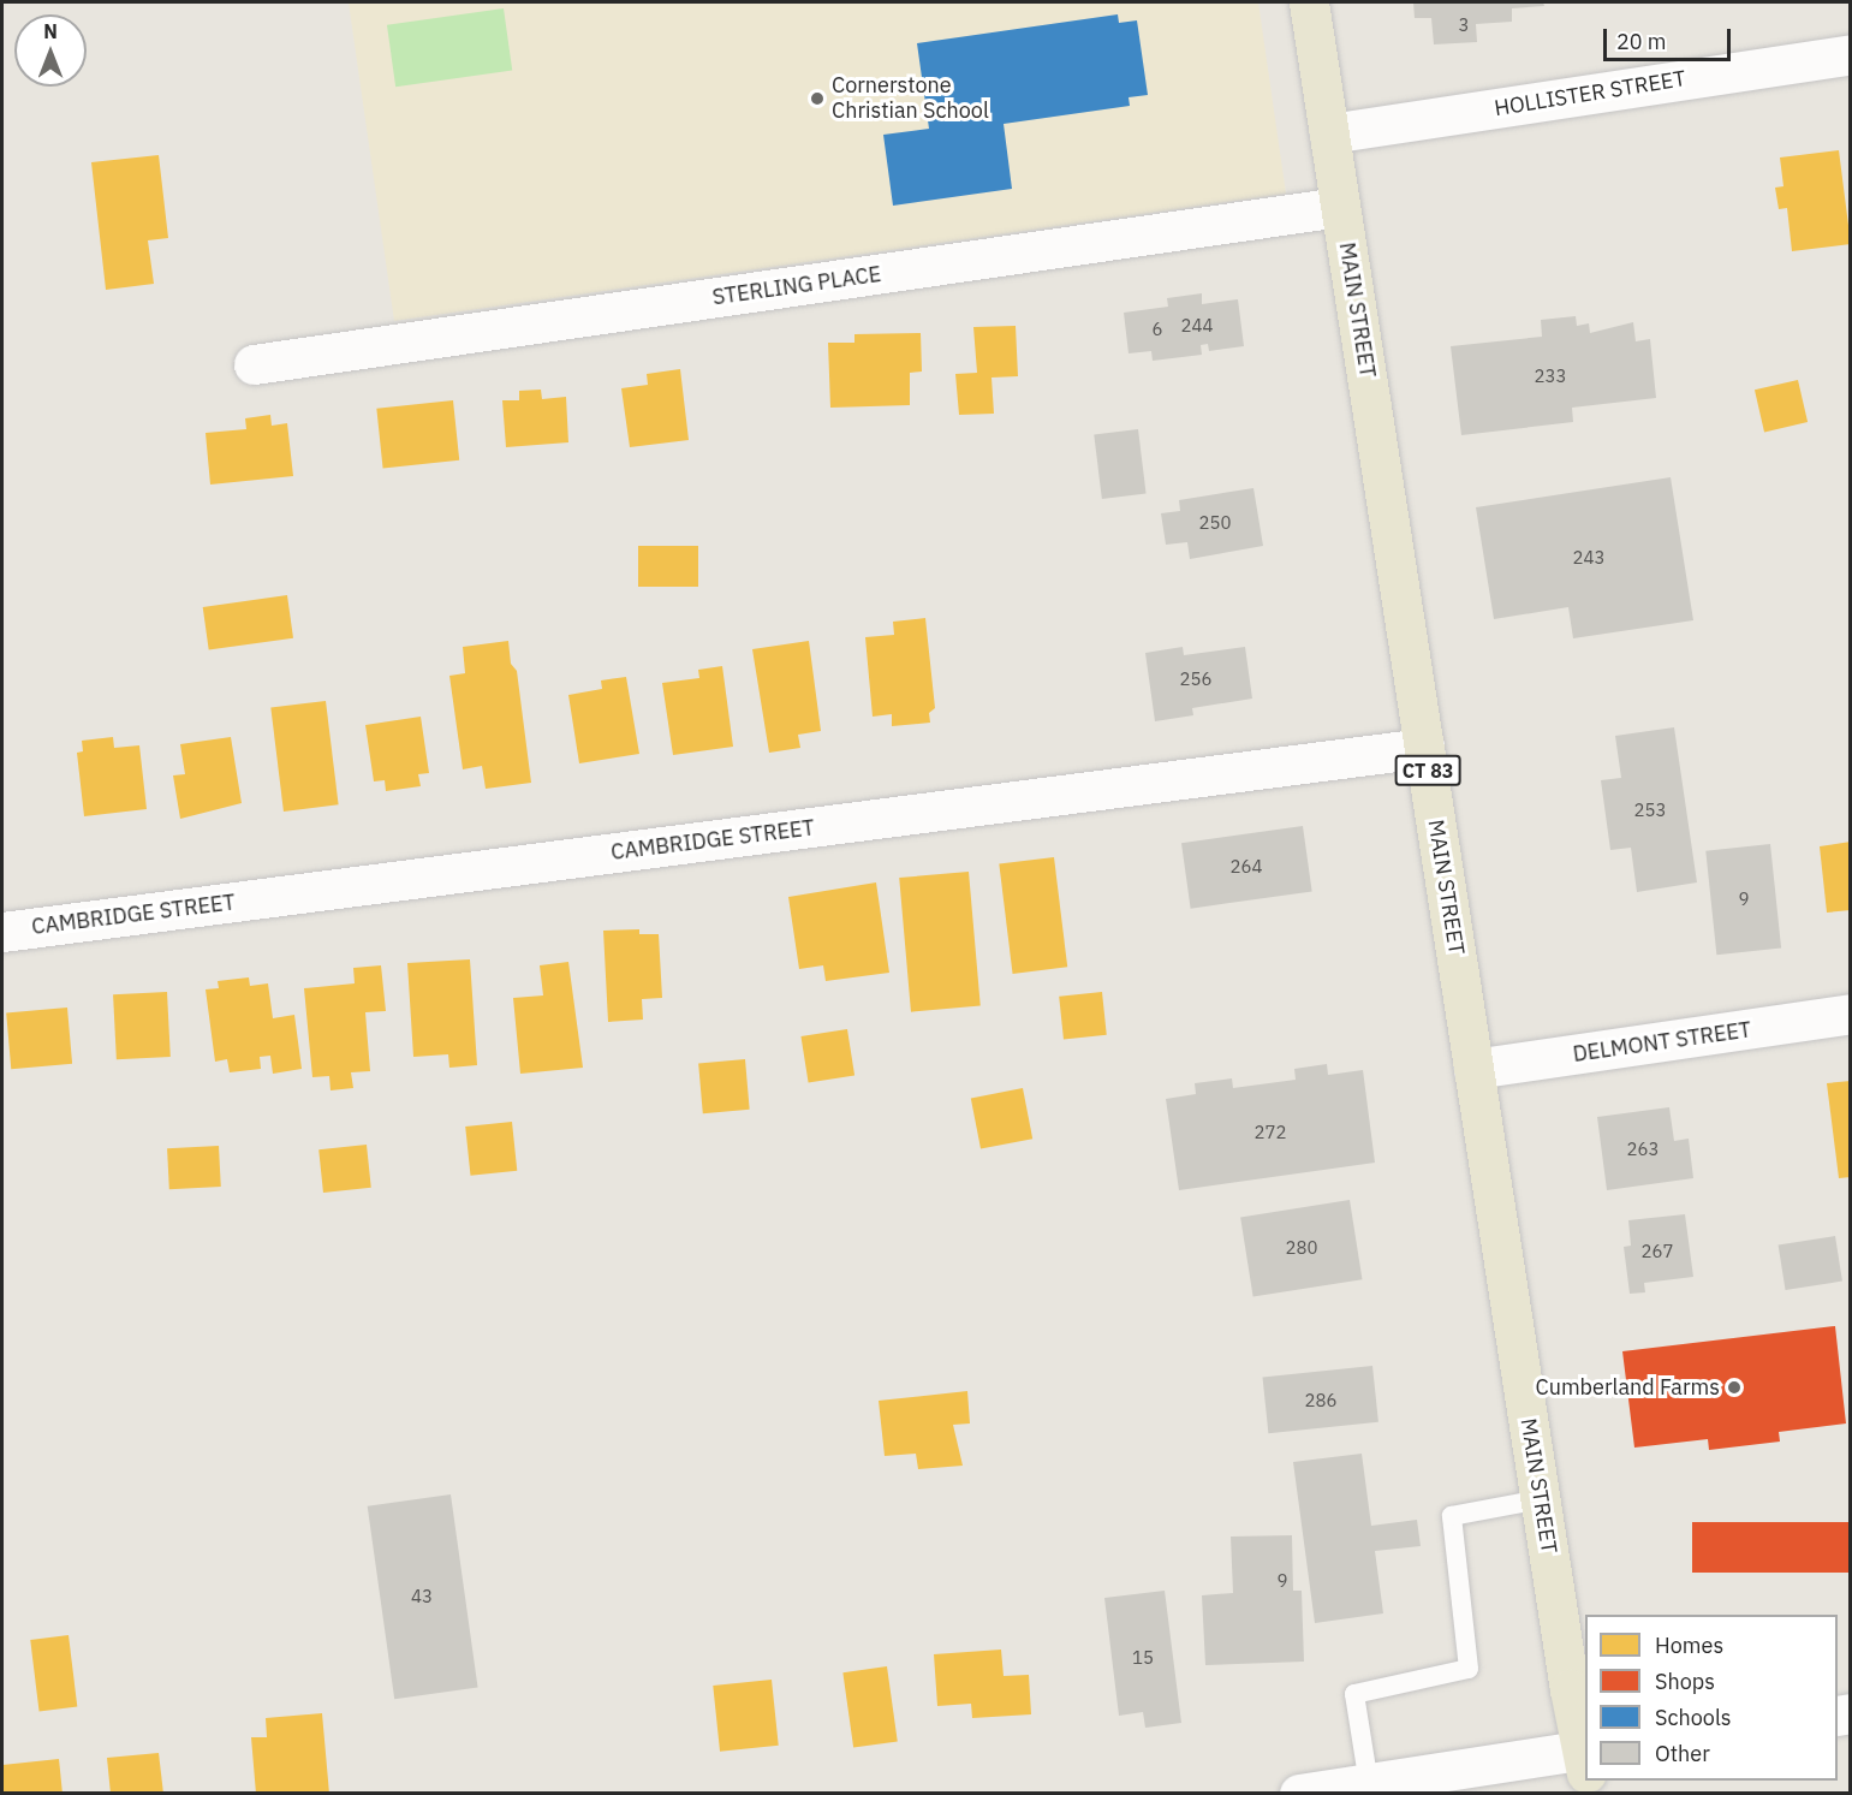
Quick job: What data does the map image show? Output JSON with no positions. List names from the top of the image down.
{
  "streets": {
    "main road": ["MAIN STREET", "CT 83"],
    "street": [
      "HOLLISTER STREET",
      "STERLING PLACE",
      "CAMBRIDGE STREET",
      "DELMONT STREET"
    ]
  },
  "crossings": [
    ["HOLLISTER STREET", "MAIN STREET"],
    ["STERLING PLACE", "MAIN STREET"],
    ["MAIN STREET", "CAMBRIDGE STREET"],
    ["MAIN STREET", "DELMONT STREET"]
  ],
  "places": ["Cornerstone Christian School", "Cumberland Farms"],
  "house_numbers": [
    "3",
    "244",
    "6",
    "233",
    "250",
    "243",
    "256",
    "253",
    "264",
    "9",
    "272",
    "263",
    "280",
    "267",
    "286",
    "9",
    "43",
    "15"
  ],
  "legend": [
    "Homes",
    "Shops",
    "Schools",
    "Other"
  ],
  "scale_bar": "20 m",
  "north": "top"
}
